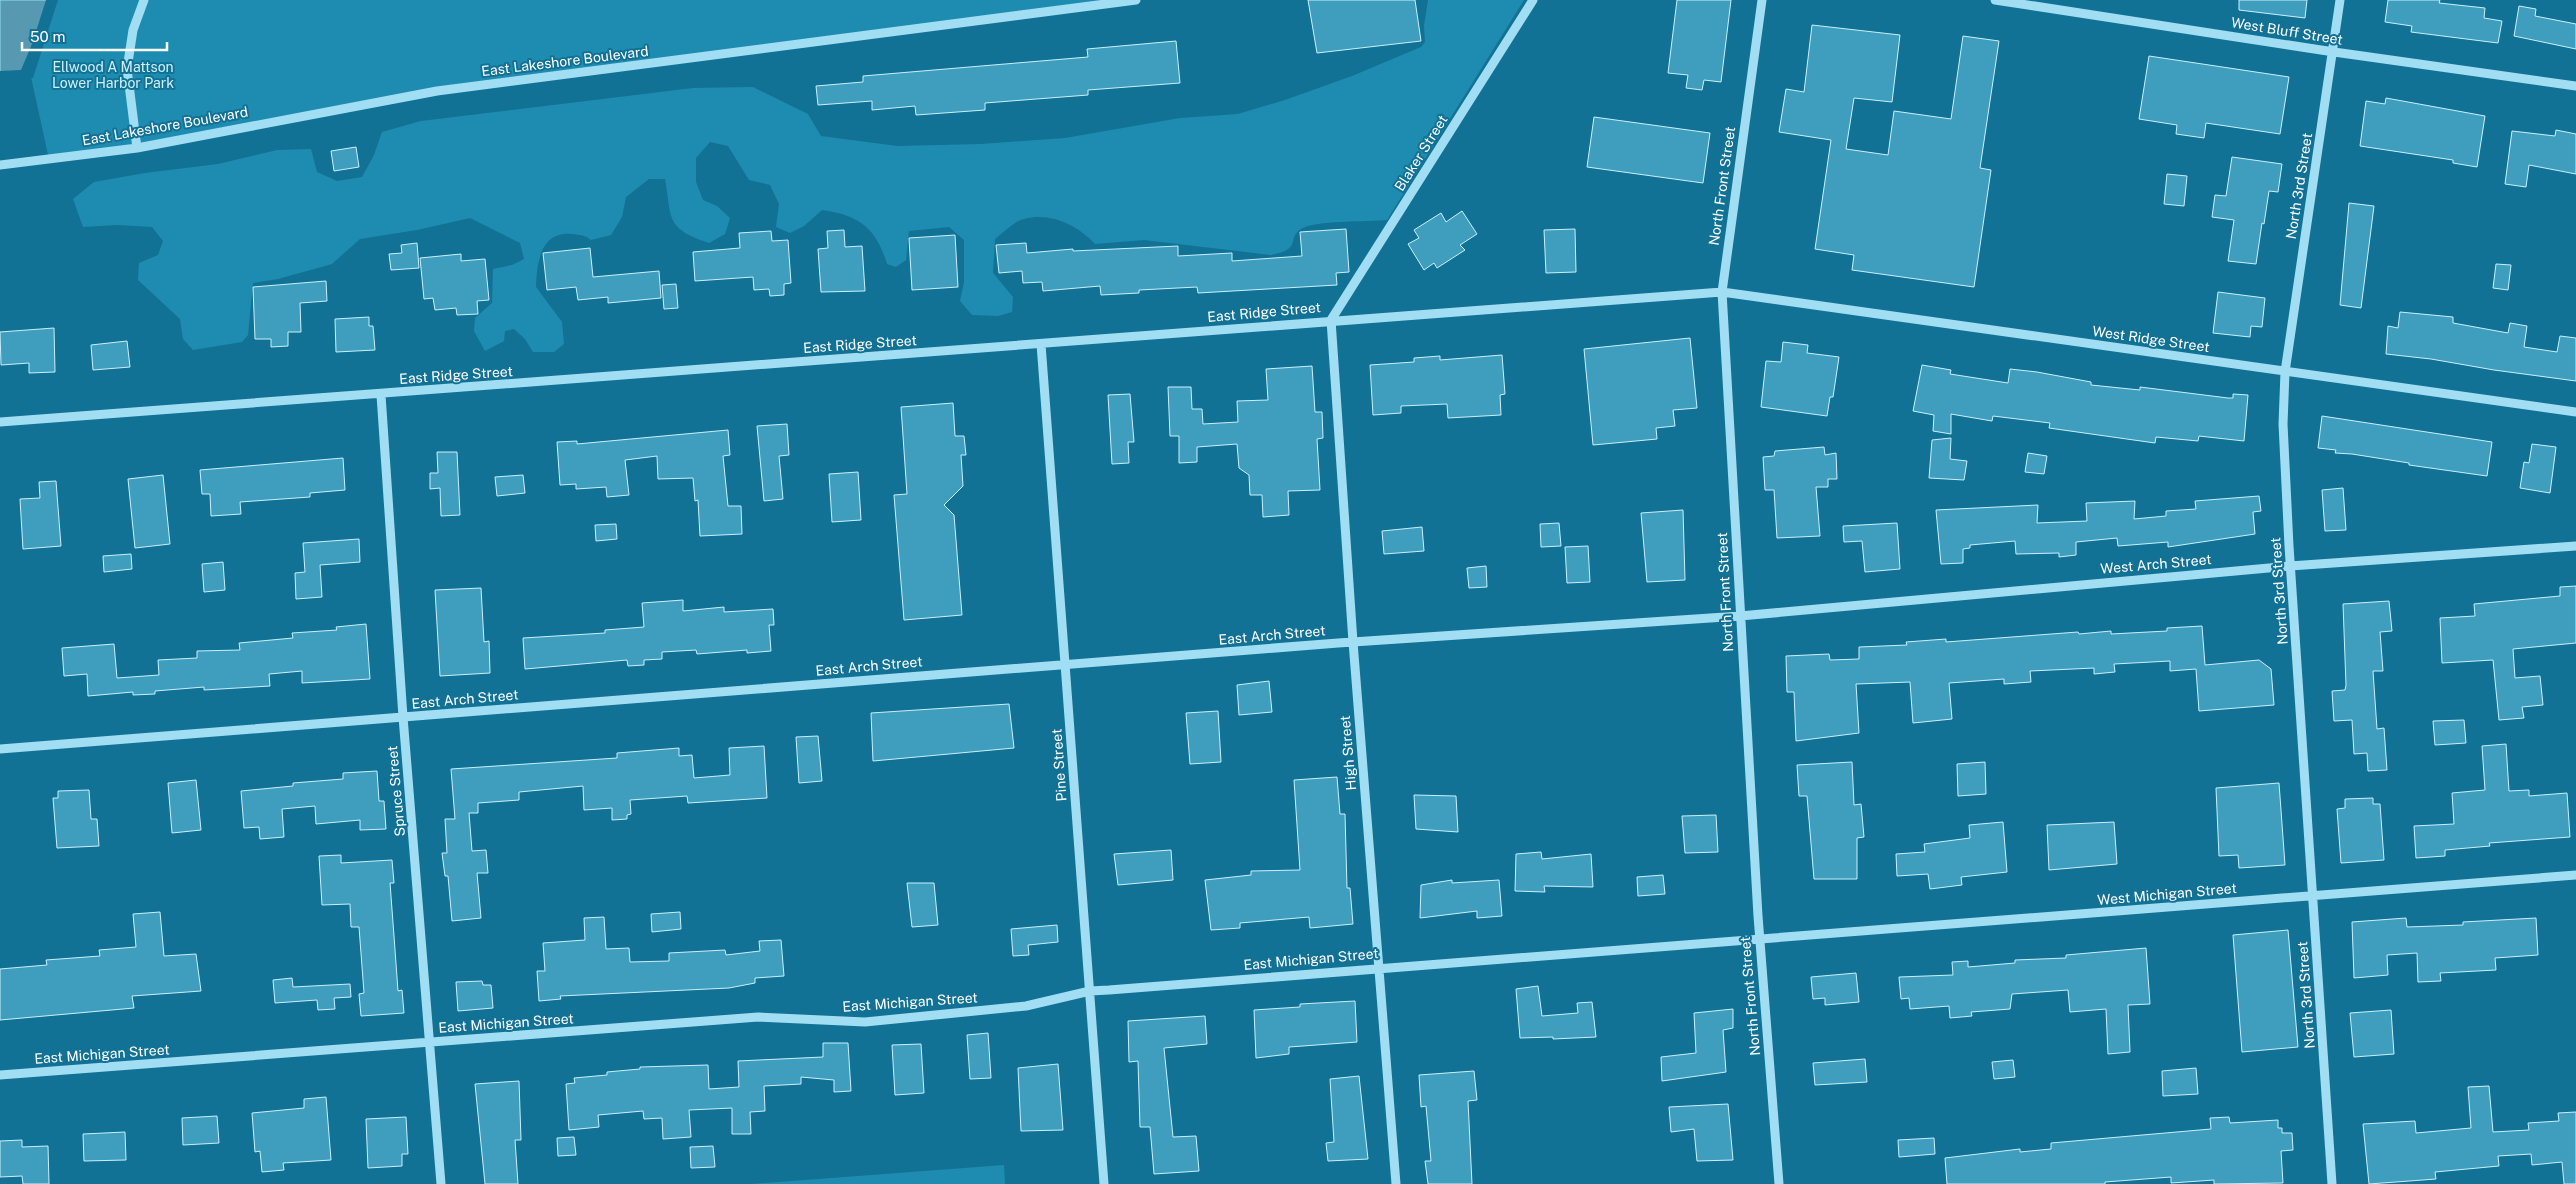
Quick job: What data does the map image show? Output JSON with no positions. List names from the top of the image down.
{
  "streets": {
    "street": [
      "West Bluff Street",
      "East Lakeshore Boulevard",
      "Blaker Street",
      "North Front Street",
      "North 3rd Street",
      "East Ridge Street",
      "West Ridge Street",
      "West Arch Street",
      "East Arch Street",
      "High Street",
      "Pine Street",
      "Spruce Street",
      "West Michigan Street",
      "East Michigan Street"
    ]
  },
  "crossings": [
    ["West Bluff Street", "North 3rd Street"],
    ["Blaker Street", "East Ridge Street"],
    ["Blaker Street", "High Street"],
    ["North Front Street", "East Ridge Street"],
    ["North Front Street", "West Ridge Street"],
    ["North Front Street", "West Arch Street"],
    ["North Front Street", "East Arch Street"],
    ["North Front Street", "West Michigan Street"],
    ["North Front Street", "East Michigan Street"],
    ["North 3rd Street", "West Ridge Street"],
    ["North 3rd Street", "West Arch Street"],
    ["North 3rd Street", "West Michigan Street"],
    ["East Ridge Street", "West Ridge Street"],
    ["East Ridge Street", "High Street"],
    ["East Ridge Street", "Pine Street"],
    ["East Ridge Street", "Spruce Street"],
    ["West Arch Street", "East Arch Street"],
    ["East Arch Street", "High Street"],
    ["East Arch Street", "Pine Street"],
    ["East Arch Street", "Spruce Street"],
    ["High Street", "East Michigan Street"],
    ["Pine Street", "East Michigan Street"],
    ["Spruce Street", "East Michigan Street"],
    ["West Michigan Street", "East Michigan Street"]
  ],
  "parks": ["Ellwood A Mattson Lower Harbor Park"],
  "scale_bar": "50 m"
}
